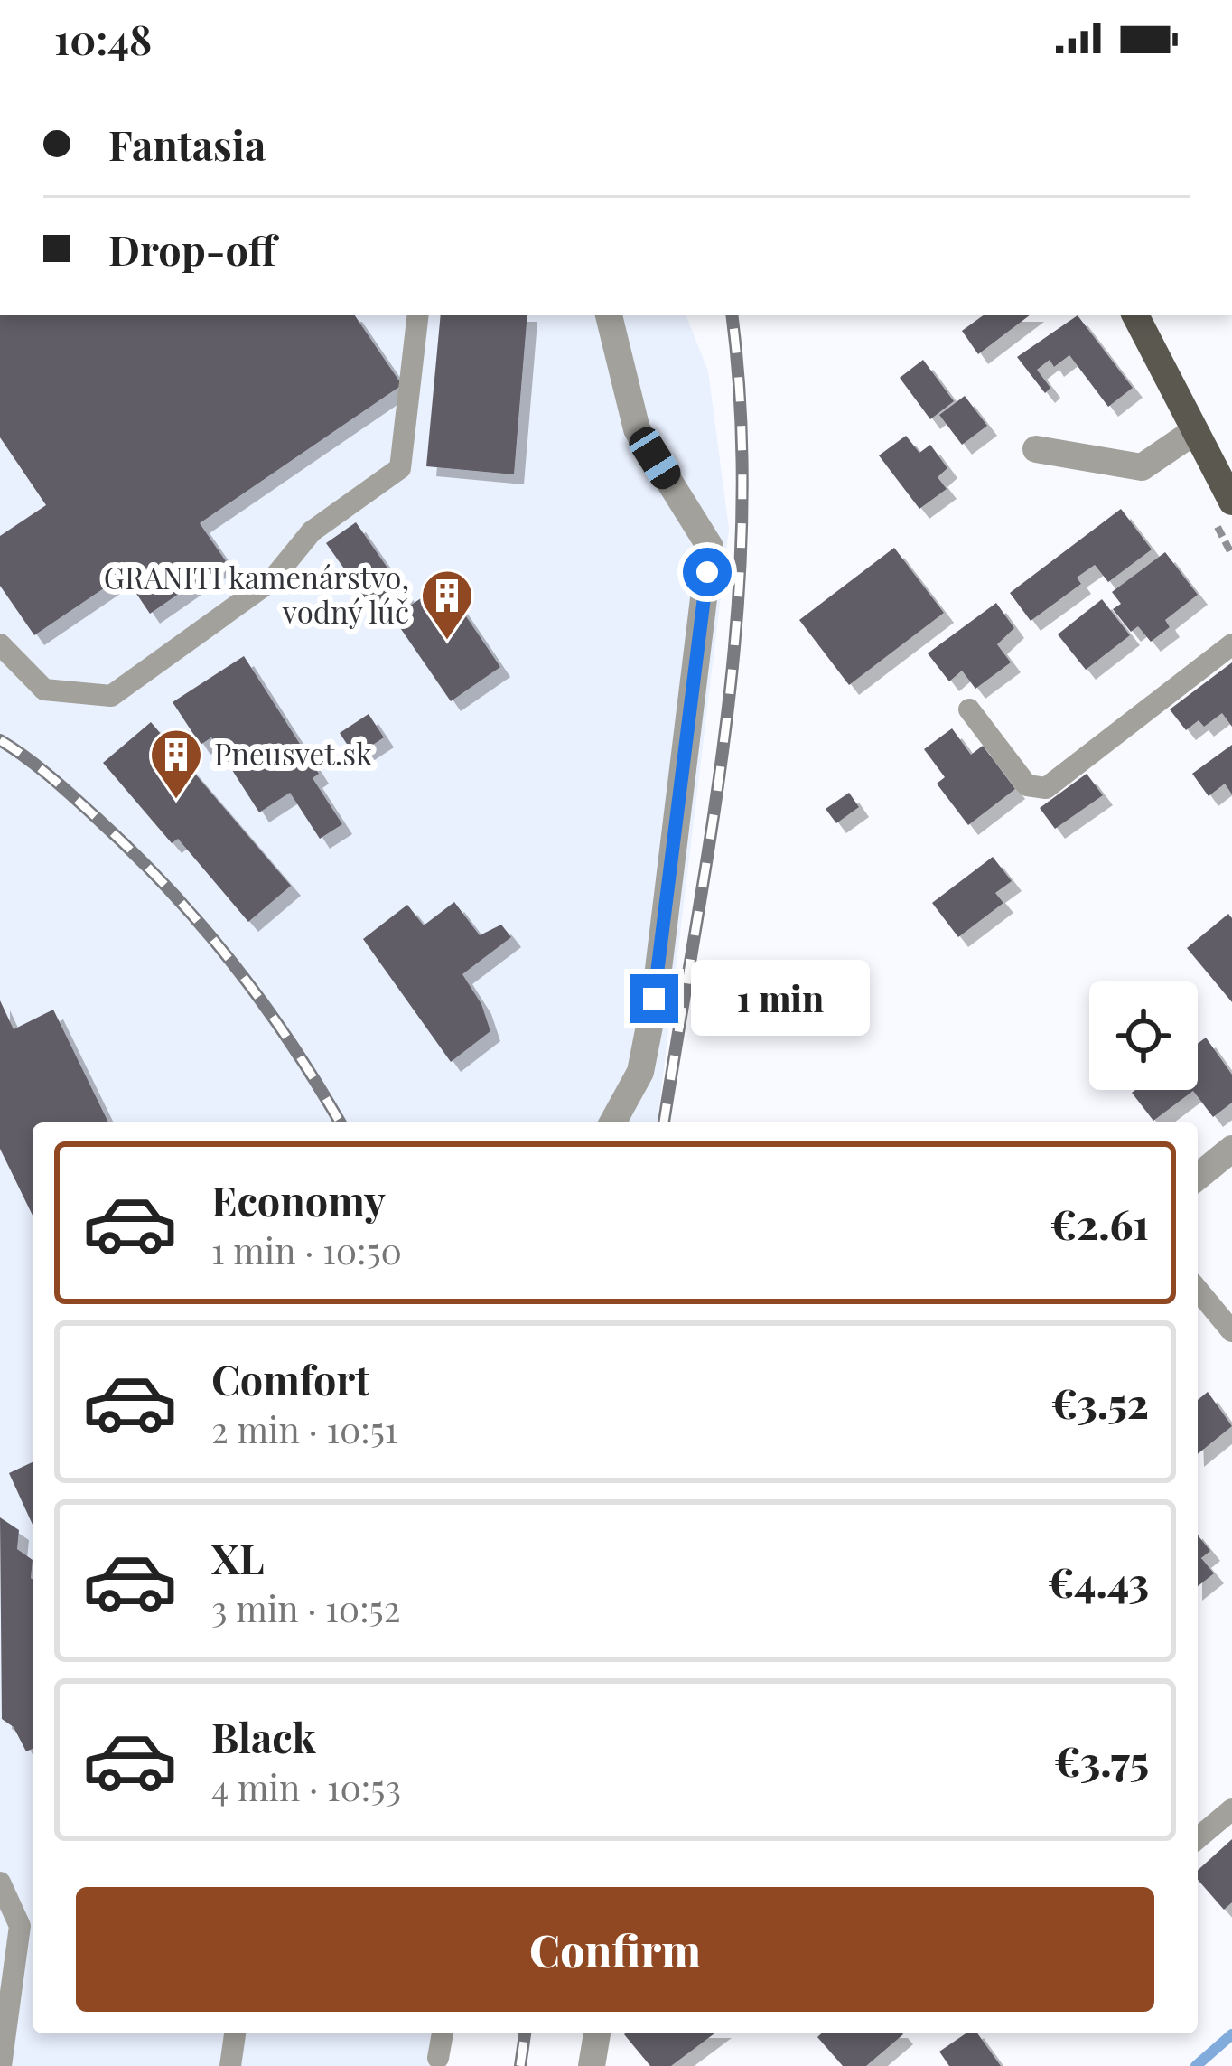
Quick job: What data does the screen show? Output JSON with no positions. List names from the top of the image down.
{
  "places": {
    "building": ["GRANITI kamenárstvo, vodný lúč", "Pneusvet.sk"]
  },
  "page": {
    "status": "10:48",
    "banner": ["Fantasia", "Drop-off"],
    "bubble": "1 min",
    "list": [
      {
        "name": "Economy",
        "note": "1 min · 10:50",
        "value": "€2.61"
      },
      {
        "name": "Comfort",
        "note": "2 min · 10:51",
        "value": "€3.52"
      },
      {
        "name": "XL",
        "note": "3 min · 10:52",
        "value": "€4.43"
      },
      {
        "name": "Black",
        "note": "4 min · 10:53",
        "value": "€3.75"
      }
    ],
    "buttons": "Confirm"
  }
}
